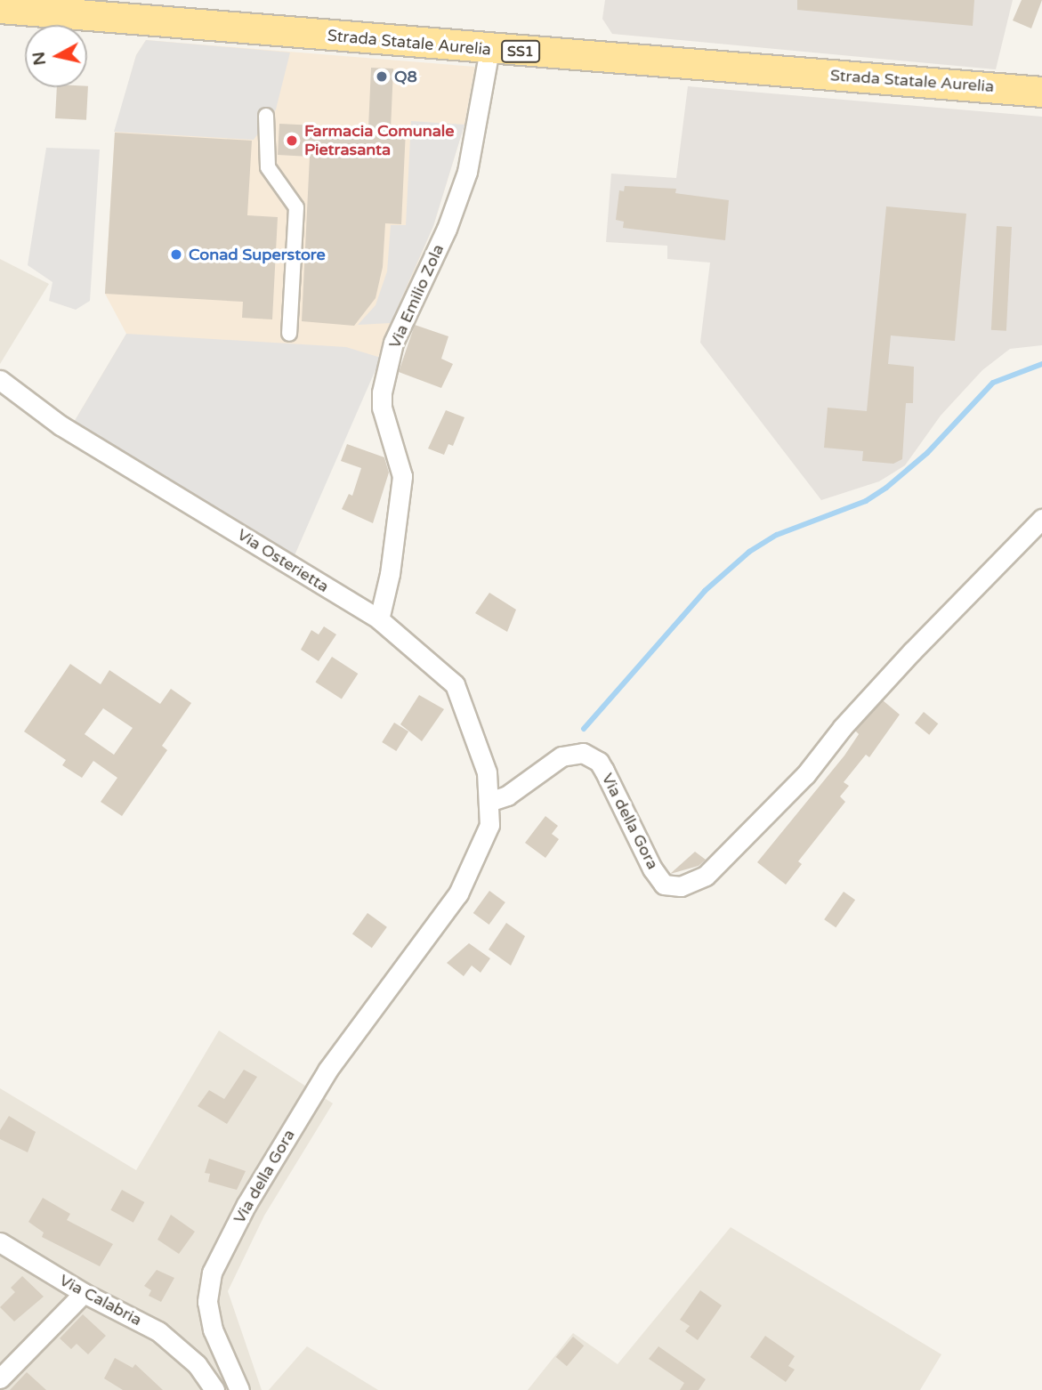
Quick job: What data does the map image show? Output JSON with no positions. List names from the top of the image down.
{
  "streets": {
    "main road": ["Strada Statale Aurelia", "SS1"],
    "street": [
      "Via Emilio Zola",
      "Via Osterietta",
      "Via della Gora",
      "Via Calabria"
    ]
  },
  "crossings": [
    ["Strada Statale Aurelia", "Via Emilio Zola"],
    ["Via Emilio Zola", "Via Osterietta"],
    ["Via Osterietta", "Via della Gora"]
  ],
  "places": ["Q8", "Farmacia Comunale Pietrasanta", "Conad Superstore"],
  "north": "left"
}
